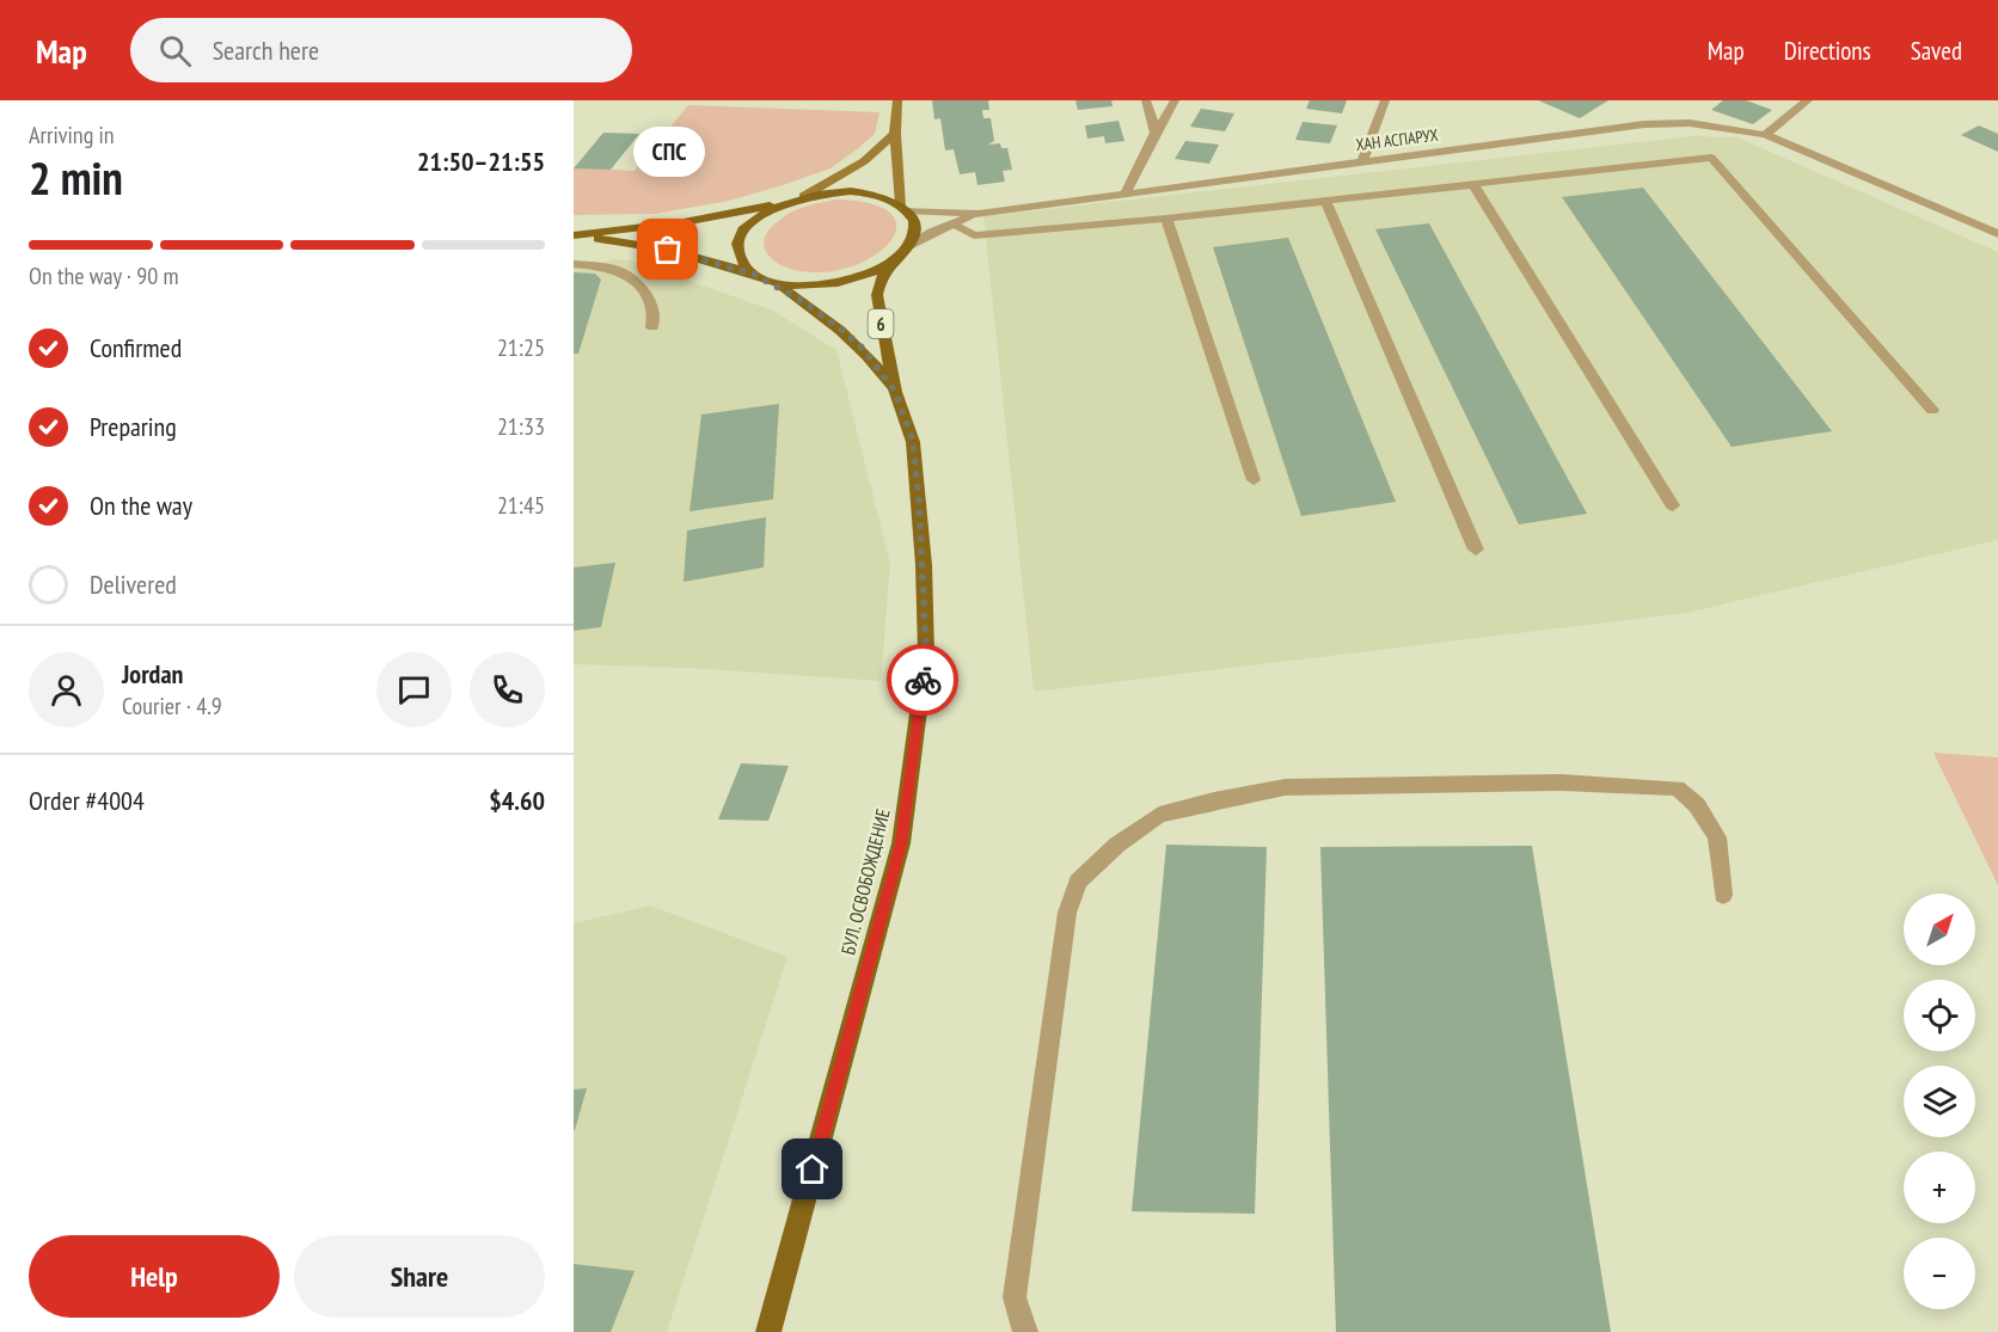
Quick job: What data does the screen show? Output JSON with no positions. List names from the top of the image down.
{
  "streets": {
    "main road": ["6", "БУЛ. ОСВОБОЖДЕНИЕ"],
    "street": ["ХАН АСПАРУХ"]
  },
  "crossings": [
    ["ХАН АСПАРУХ", "6"],
    ["6", "БУЛ. ОСВОБОЖДЕНИЕ"]
  ],
  "places": ["СПС"],
  "north": "top right",
  "page": {
    "header": "Map",
    "search": "Search here",
    "nav": ["Map", "Directions", "Saved"],
    "heading": ["2 min", "Arriving in", "21:50–21:55"],
    "panel": [
      "Jordan",
      "Courier · 4.9",
      "Order #4004",
      "$4.60"
    ],
    "bubble": "СПС",
    "bar": "On the way · 90 m",
    "list": [
      ["Confirmed", "21:25"],
      ["Preparing", "21:33"],
      ["On the way", "21:45"],
      "Delivered"
    ],
    "map_buttons": ["+", "−"],
    "buttons": ["Help", "Share"]
  }
}
